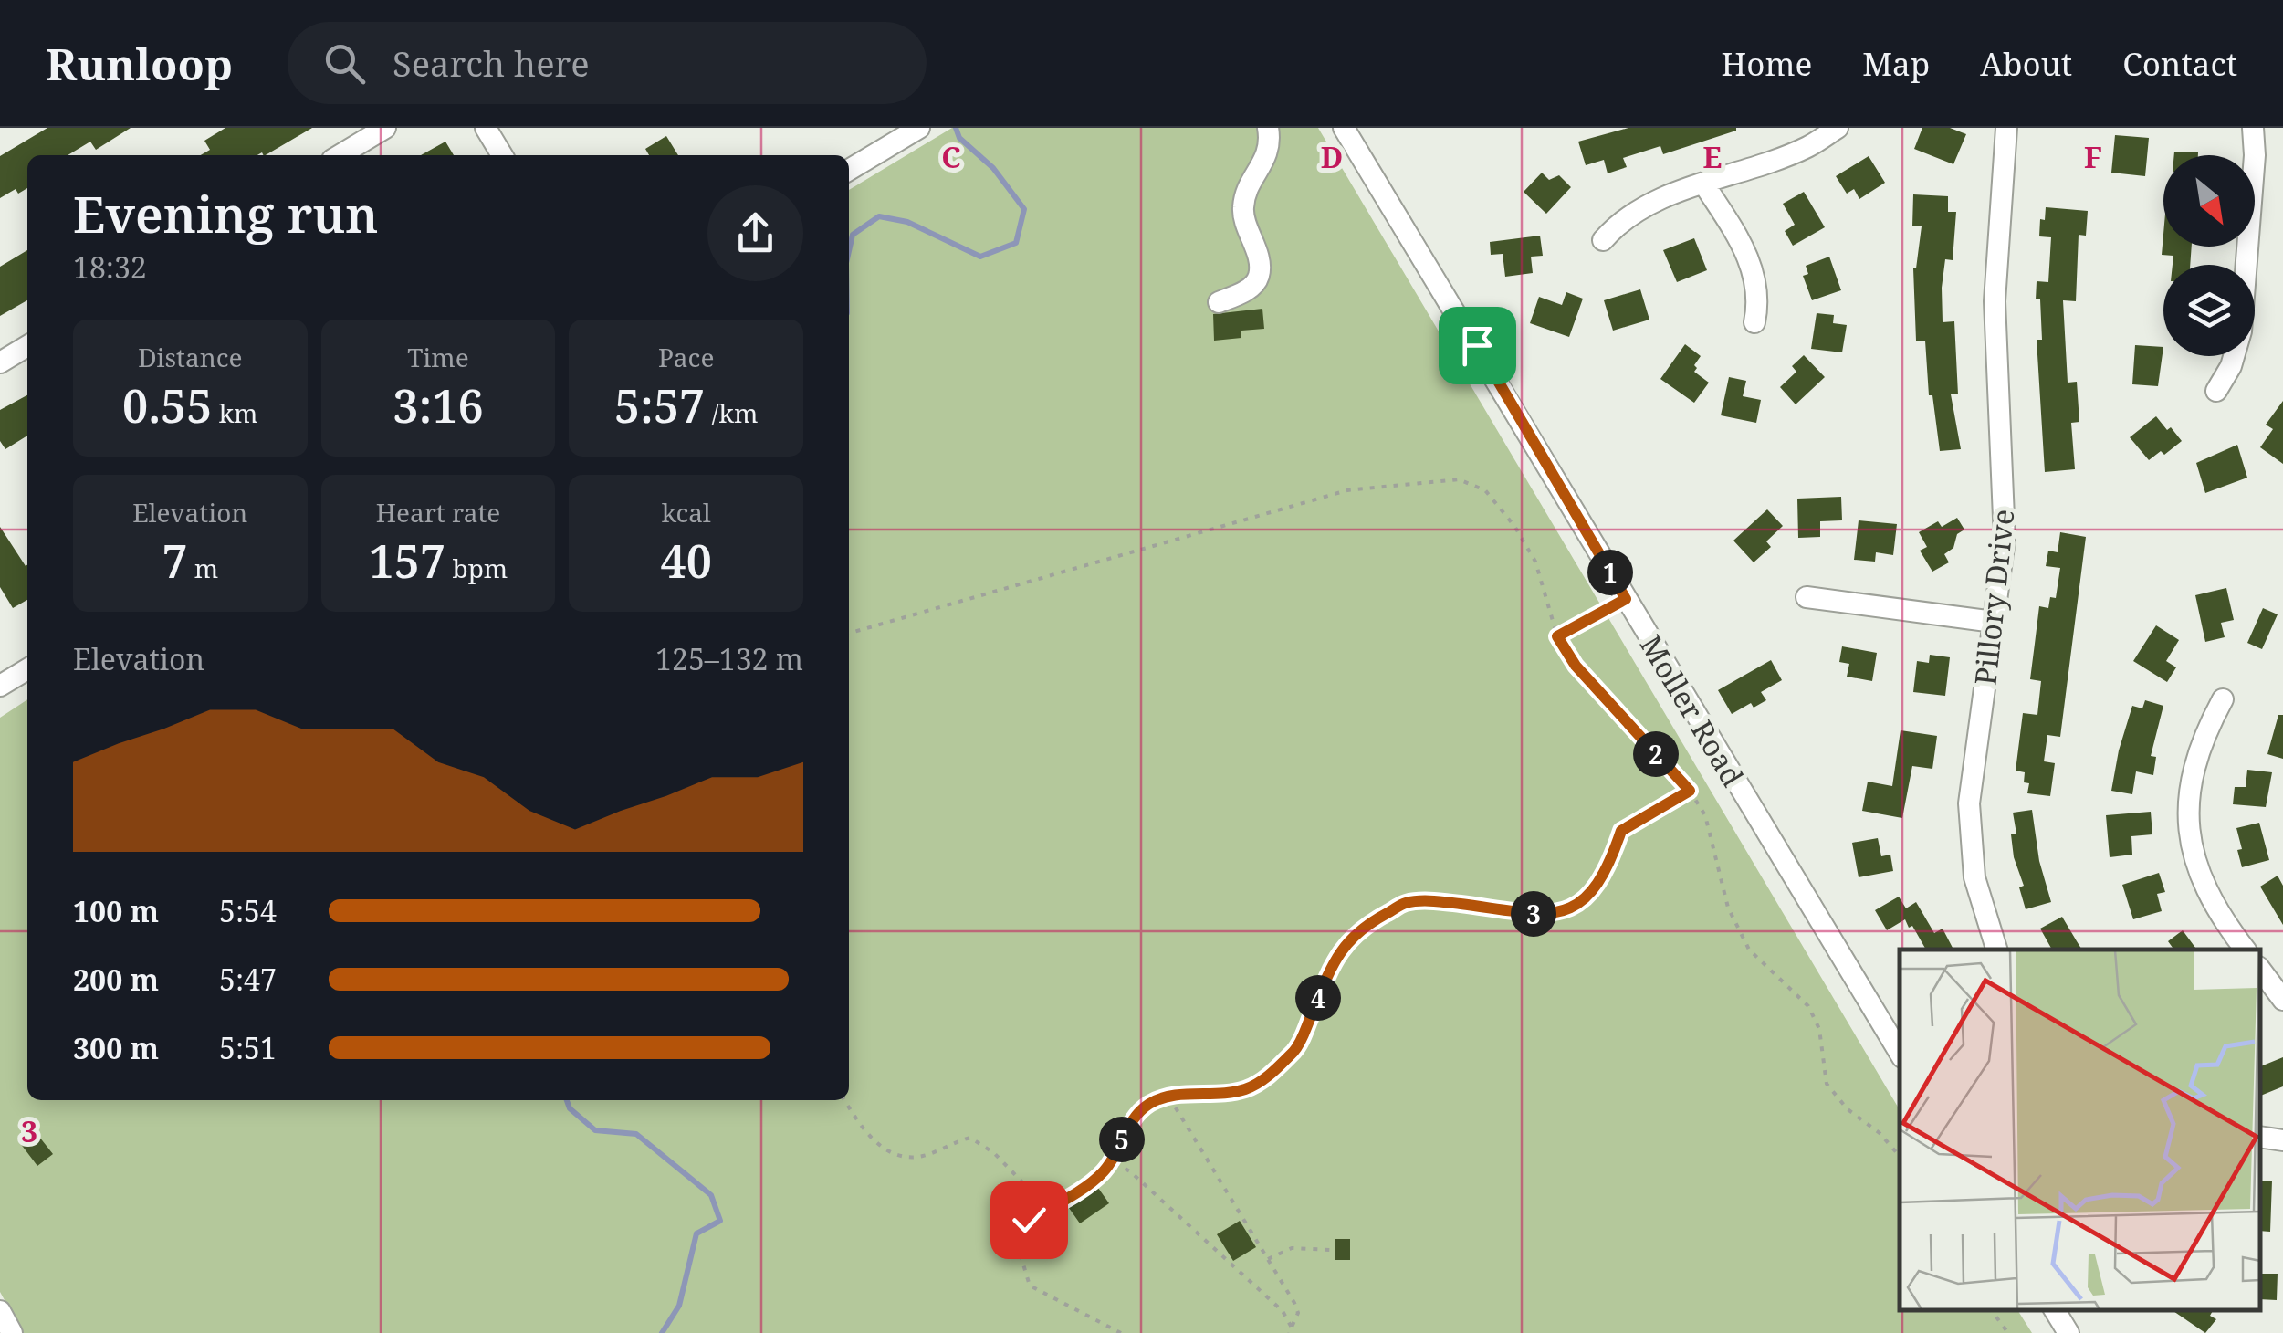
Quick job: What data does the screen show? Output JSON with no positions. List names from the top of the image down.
{
  "streets": {
    "street": ["Pillory Drive", "Moller Road"]
  },
  "north": "bottom right",
  "page": {
    "header": "Runloop",
    "search": "Search here",
    "nav": [
      "Home",
      "Map",
      "About",
      "Contact"
    ],
    "heading": ["Evening run", "18:32"],
    "stats": [
      ["Distance", "0.55 km"],
      ["Time", "3:16"],
      ["Pace", "5:57 /km"],
      ["Elevation", "7 m"],
      ["Heart rate", "157 bpm"],
      ["kcal", "40"]
    ],
    "pins": [
      "1",
      "2",
      "3",
      "4",
      "5"
    ],
    "chart": ["Elevation", "125–132 m"],
    "list": [
      {
        "name": "100 m",
        "note": "5:54"
      },
      {
        "name": "200 m",
        "note": "5:47"
      },
      {
        "name": "300 m",
        "note": "5:51"
      }
    ]
  },
  "grid": {
    "columns": [
      "C",
      "D",
      "E",
      "F"
    ],
    "rows": ["3"]
  }
}
